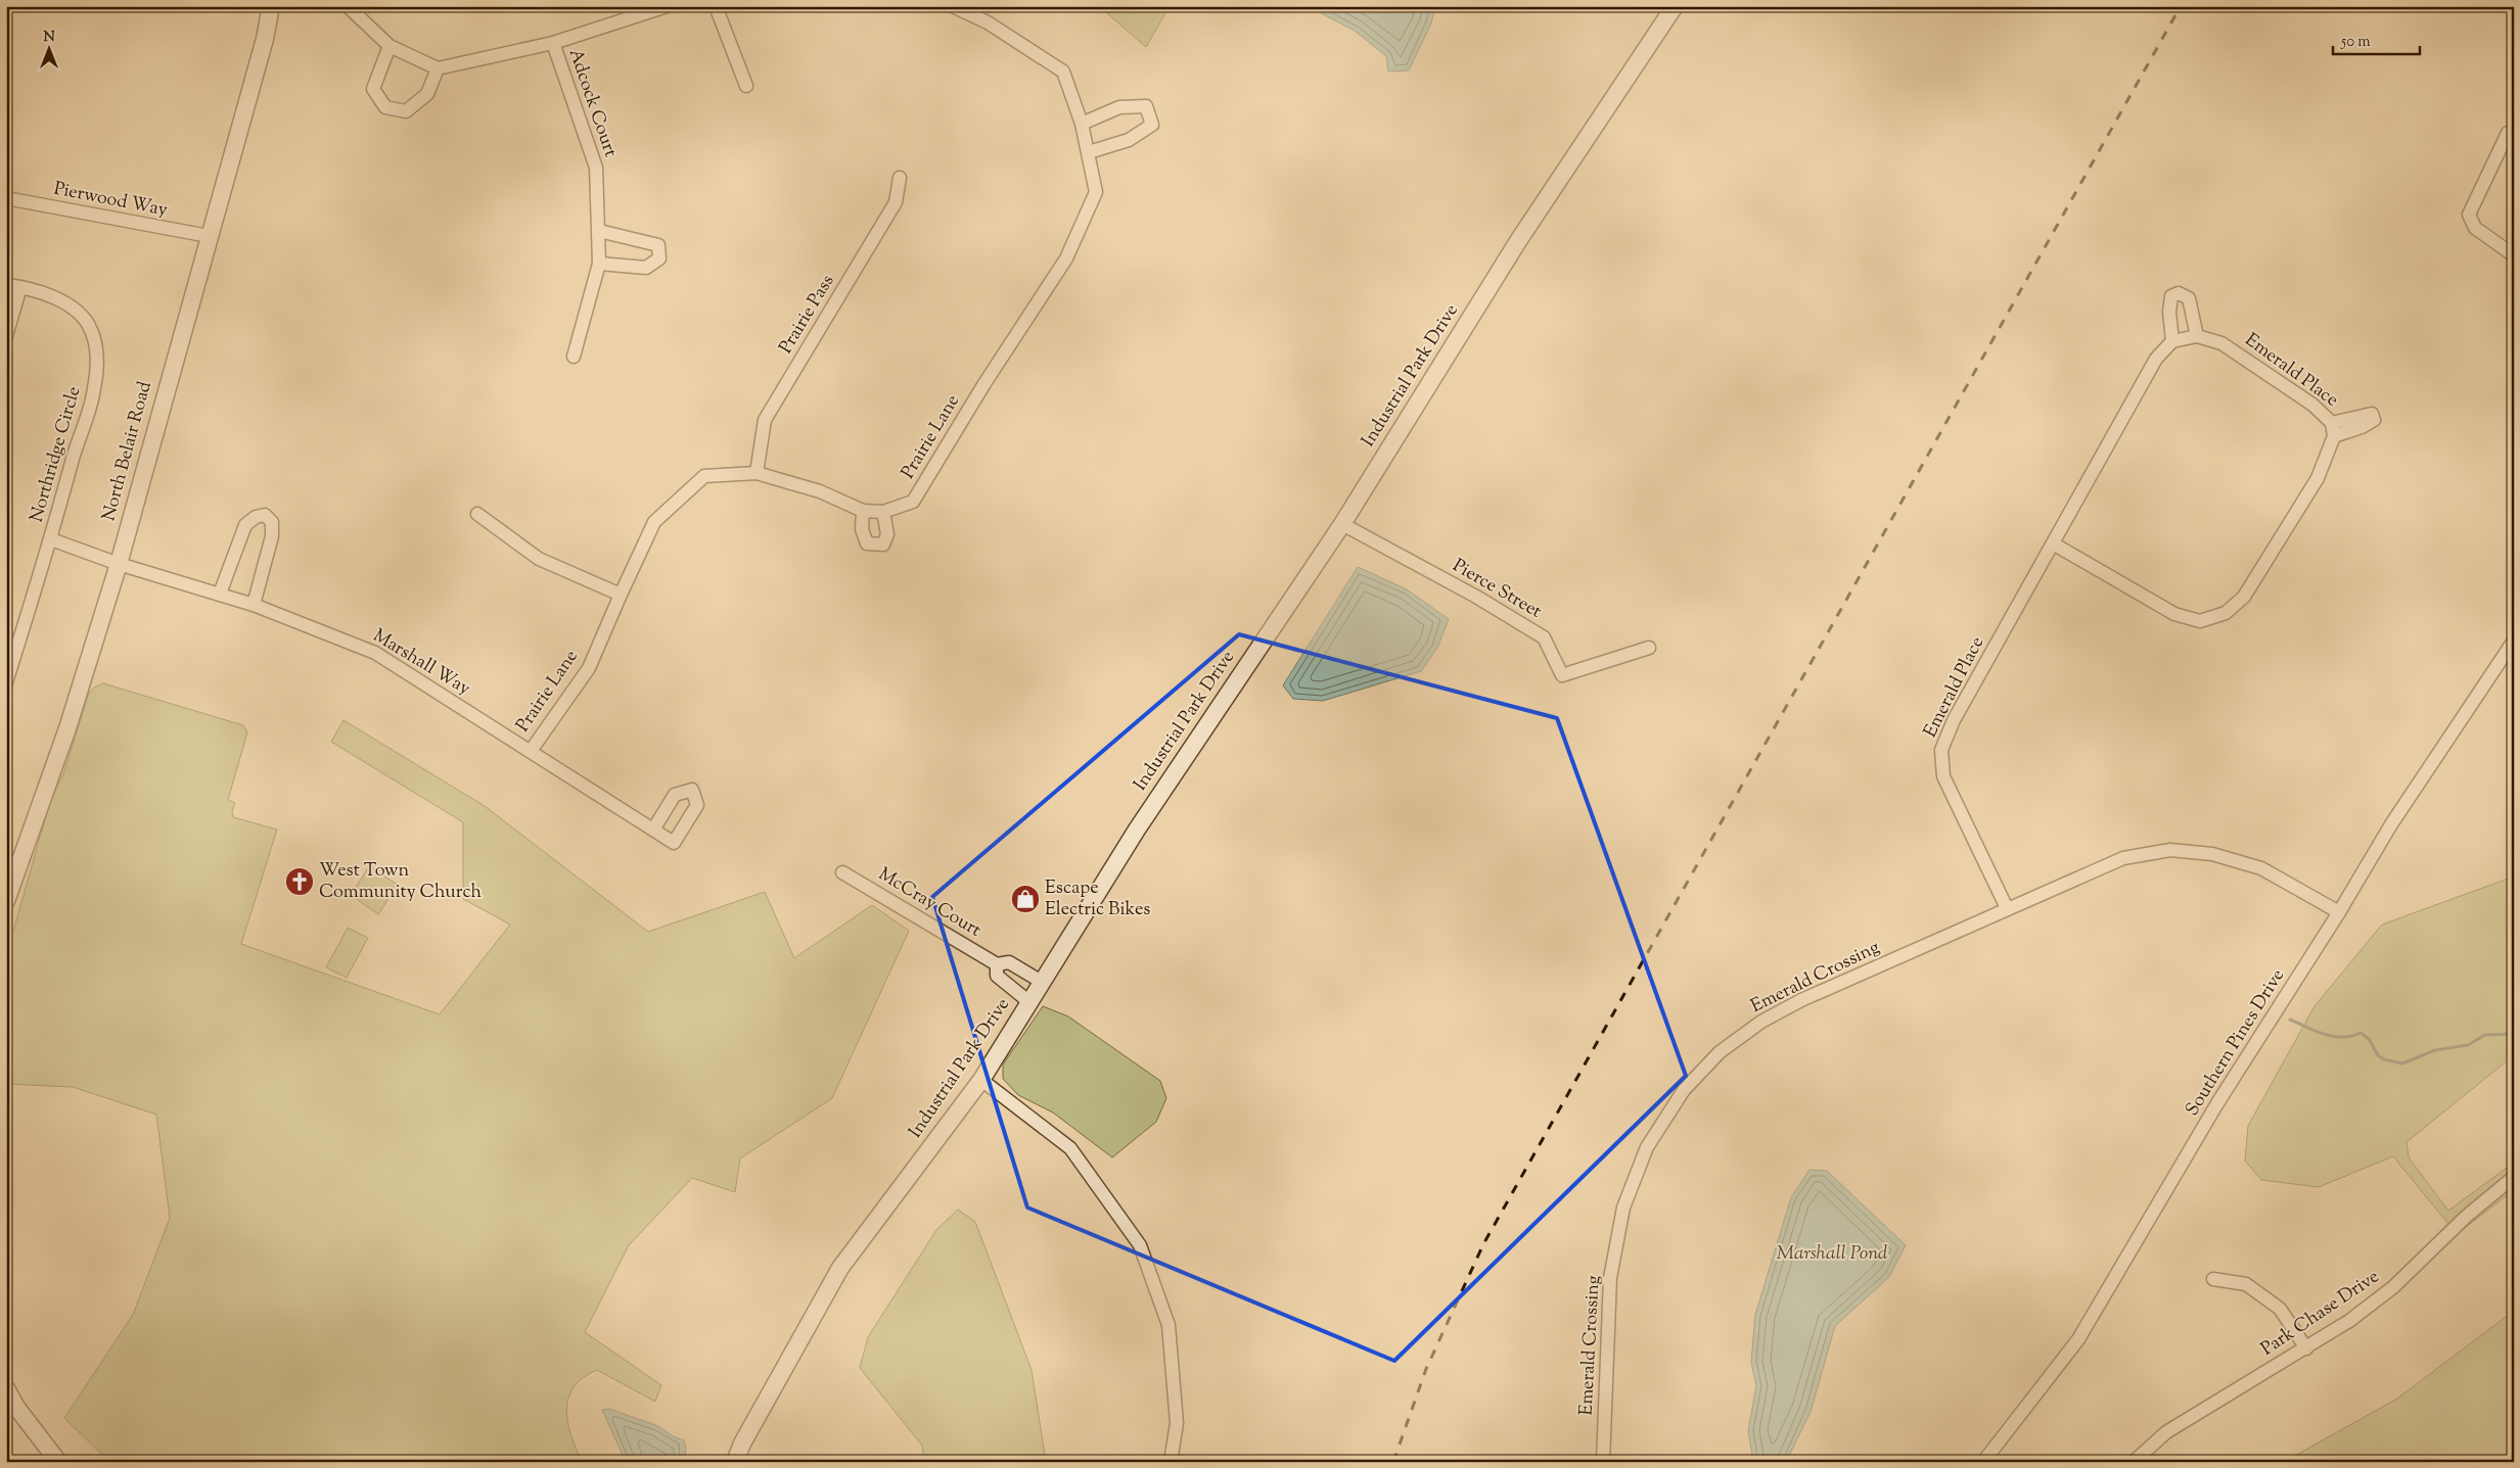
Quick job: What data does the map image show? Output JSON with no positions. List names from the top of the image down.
{
  "streets": {
    "street": [
      "Adcock Court",
      "Pierwood Way",
      "Prairie Pass",
      "Emerald Place",
      "Industrial Park Drive",
      "Prairie Lane",
      "North Belair Road",
      "Northridge Circle",
      "Pierce Street",
      "Marshall Way",
      "McCray Court",
      "Emerald Crossing",
      "Southern Pines Drive",
      "Park Chase Drive"
    ]
  },
  "crossings": [
    ["Pierwood Way", "North Belair Road"],
    ["Prairie Pass", "Prairie Lane"],
    ["Emerald Place", "Emerald Crossing"],
    ["Industrial Park Drive", "Pierce Street"],
    ["Industrial Park Drive", "McCray Court"],
    ["Prairie Lane", "Marshall Way"],
    ["North Belair Road", "Marshall Way"],
    ["Northridge Circle", "Marshall Way"],
    ["Emerald Crossing", "Southern Pines Drive"]
  ],
  "water": ["Marshall Pond"],
  "places": {
    "church": ["West Town Community Church"],
    "shop": ["Escape Electric Bikes"]
  },
  "scale_bar": "50 m",
  "north": "top"
}
